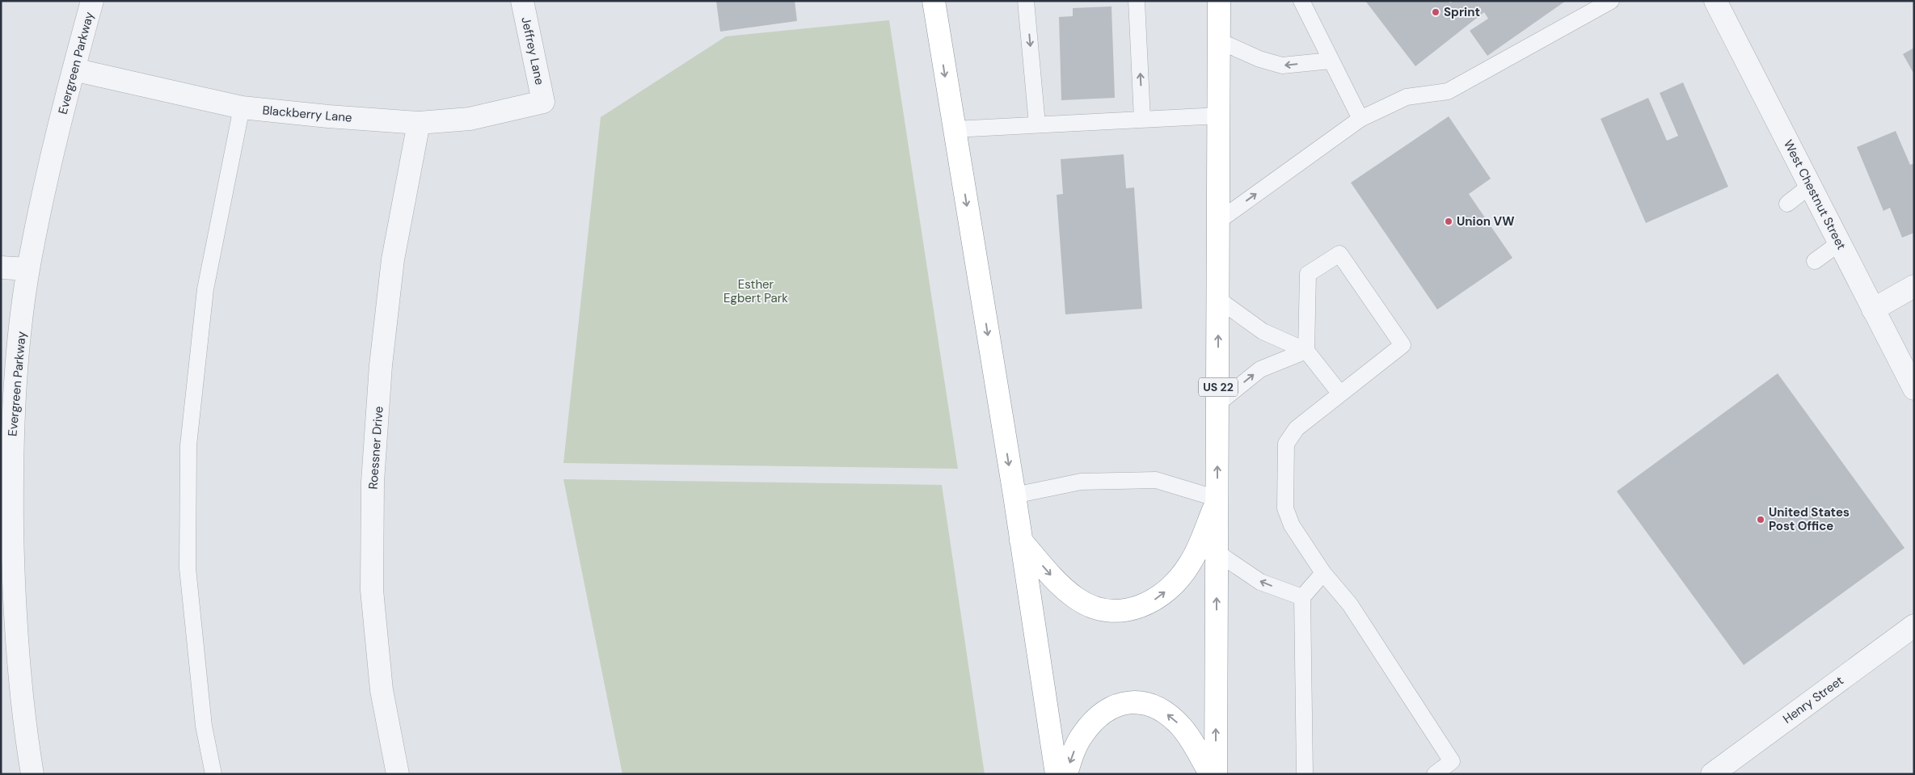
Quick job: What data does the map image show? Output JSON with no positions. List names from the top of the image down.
{
  "streets": {
    "highway": ["US 22"],
    "street": [
      "Jeffrey Lane",
      "Evergreen Parkway",
      "Blackberry Lane",
      "West Chestnut Street",
      "Roessner Drive",
      "Henry Street"
    ]
  },
  "crossings": [
    ["Jeffrey Lane", "Blackberry Lane"],
    ["Evergreen Parkway", "Blackberry Lane"],
    ["Blackberry Lane", "Roessner Drive"]
  ],
  "parks": ["Esther Egbert Park"],
  "places": ["Sprint", "Union VW", "United States Post Office"]
}
